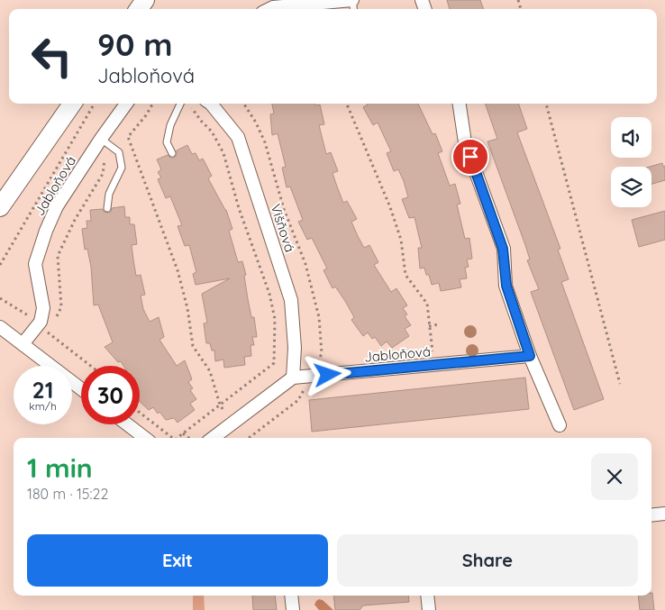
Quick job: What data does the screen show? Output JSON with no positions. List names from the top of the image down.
{
  "streets": {
    "street": ["Jabloňová", "Višňová"]
  },
  "crossings": [
    ["Jabloňová", "Višňová"]
  ],
  "page": {
    "turn": ["90 m", "Jabloňová"],
    "speed": "21 km/h",
    "limit": "30",
    "heading": ["1 min", "180 m · 15:22"],
    "buttons": ["Exit", "Share"]
  }
}
